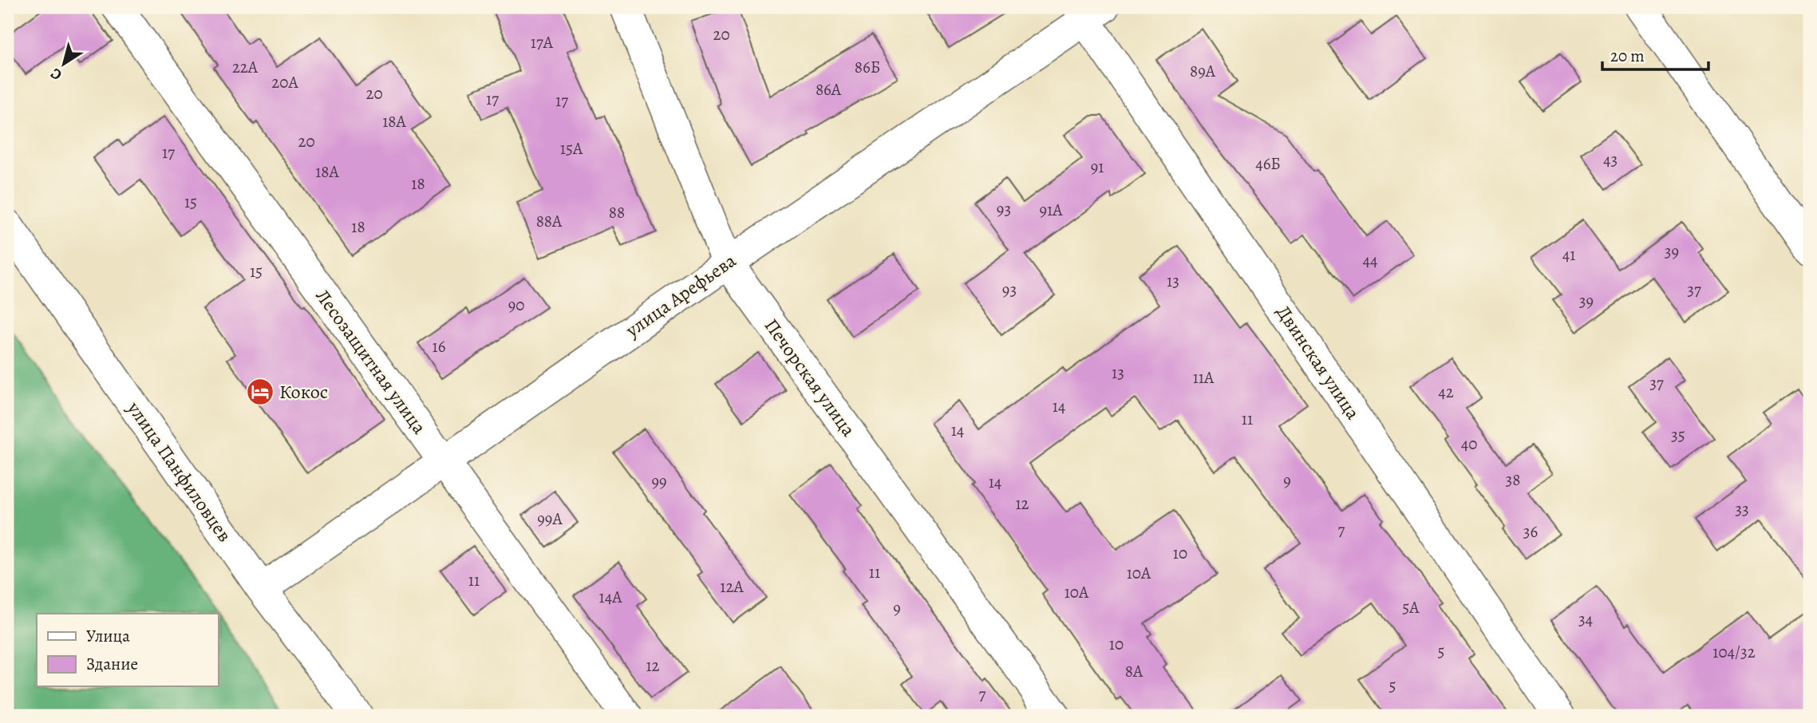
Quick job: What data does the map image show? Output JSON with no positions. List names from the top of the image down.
{
  "streets": {
    "street": [
      "улица Арефьева",
      "Лесозащитная улица",
      "Двинская улица",
      "Печорская улица",
      "улица Панфиловцев"
    ]
  },
  "crossings": [
    ["улица Арефьева", "Лесозащитная улица"],
    ["улица Арефьева", "Двинская улица"],
    ["улица Арефьева", "Печорская улица"],
    ["улица Арефьева", "улица Панфиловцев"]
  ],
  "places": {
    "hotel": ["Кокос"]
  },
  "house_numbers": [
    "20",
    "17А",
    "22А",
    "86Б",
    "89А",
    "20А",
    "86А",
    "20",
    "17",
    "17",
    "18А",
    "20",
    "15А",
    "17",
    "43",
    "46Б",
    "91",
    "18А",
    "18",
    "15",
    "93",
    "91А",
    "88",
    "88А",
    "18",
    "39",
    "41",
    "44",
    "15",
    "13",
    "93",
    "37",
    "39",
    "90",
    "16",
    "13",
    "11А",
    "37",
    "42",
    "14",
    "11",
    "14",
    "35",
    "40",
    "38",
    "9",
    "99",
    "14",
    "12",
    "33",
    "99А",
    "7",
    "36",
    "10",
    "11",
    "10А",
    "11",
    "12А",
    "10А",
    "14А",
    "5А",
    "9",
    "34",
    "10",
    "5",
    "104/32",
    "12",
    "8А",
    "5",
    "7"
  ],
  "legend": ["Улица", "Здание"],
  "scale_bar": "20 m",
  "north": "bottom left"
}
